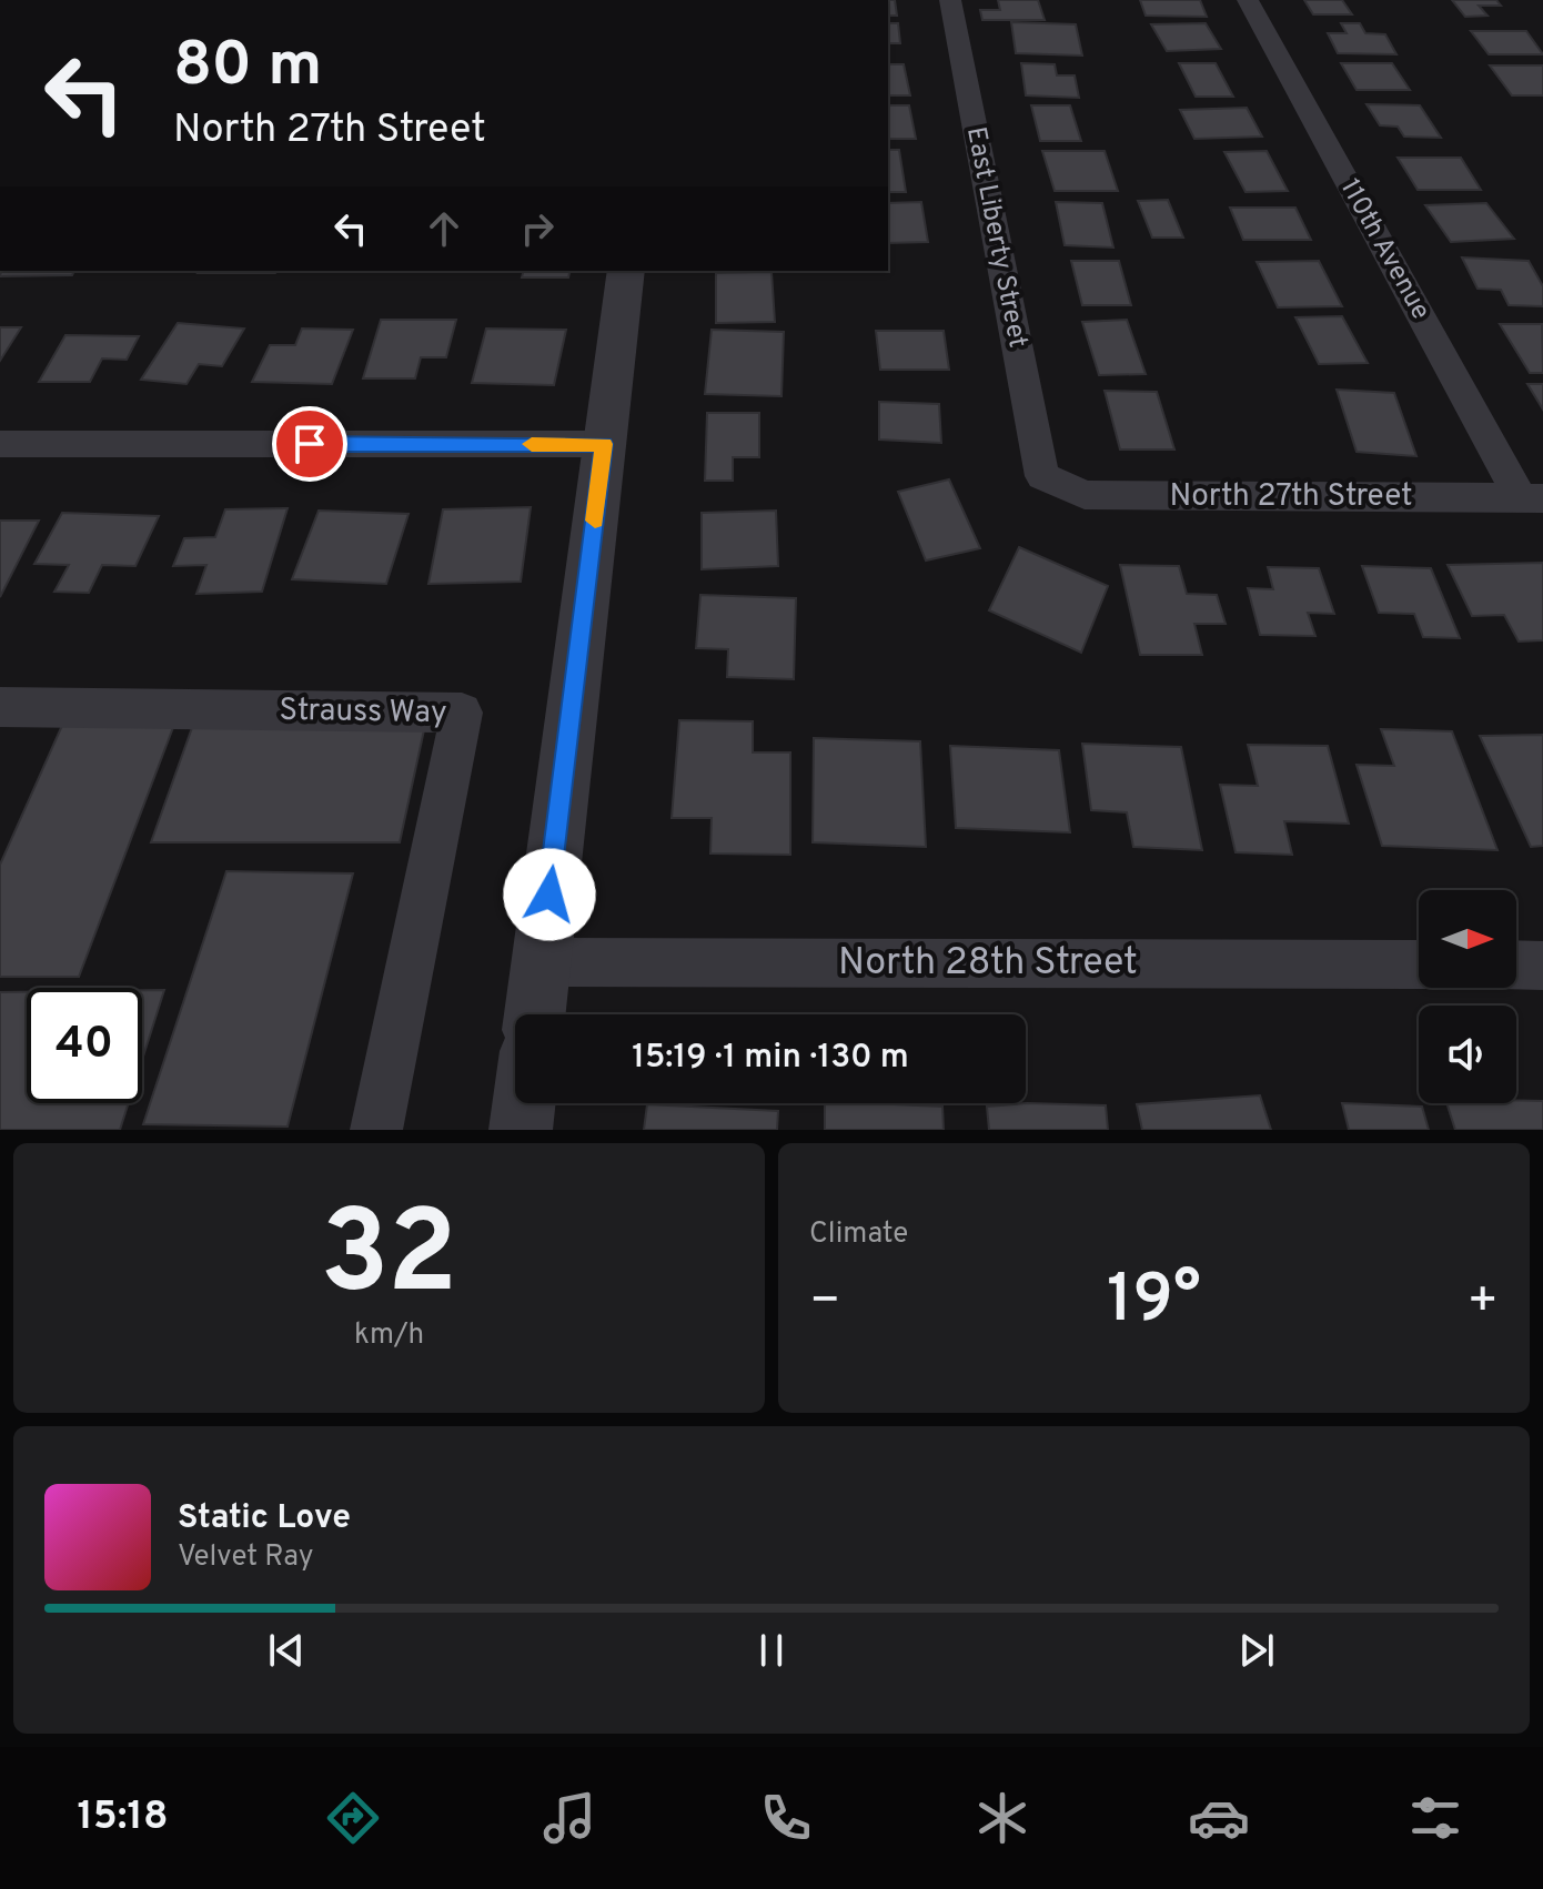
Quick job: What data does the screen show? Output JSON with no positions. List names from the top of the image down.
{
  "streets": {
    "street": [
      "East Liberty Street",
      "110th Avenue",
      "North 27th Street",
      "Strauss Way",
      "North 28th Street"
    ]
  },
  "crossings": [
    ["East Liberty Street", "North 27th Street"],
    ["110th Avenue", "North 27th Street"]
  ],
  "north": "right",
  "page": {
    "turn": ["80 m", "North 27th Street"],
    "limit": "40",
    "trip": "15:19 · 1 min · 130 m",
    "tile": [
      ["32", "km/h"],
      "Climate"
    ],
    "heat": ["−", "19°", "+"],
    "song": ["Static Love", "Velvet Ray"],
    "tabs": "15:18"
  }
}
